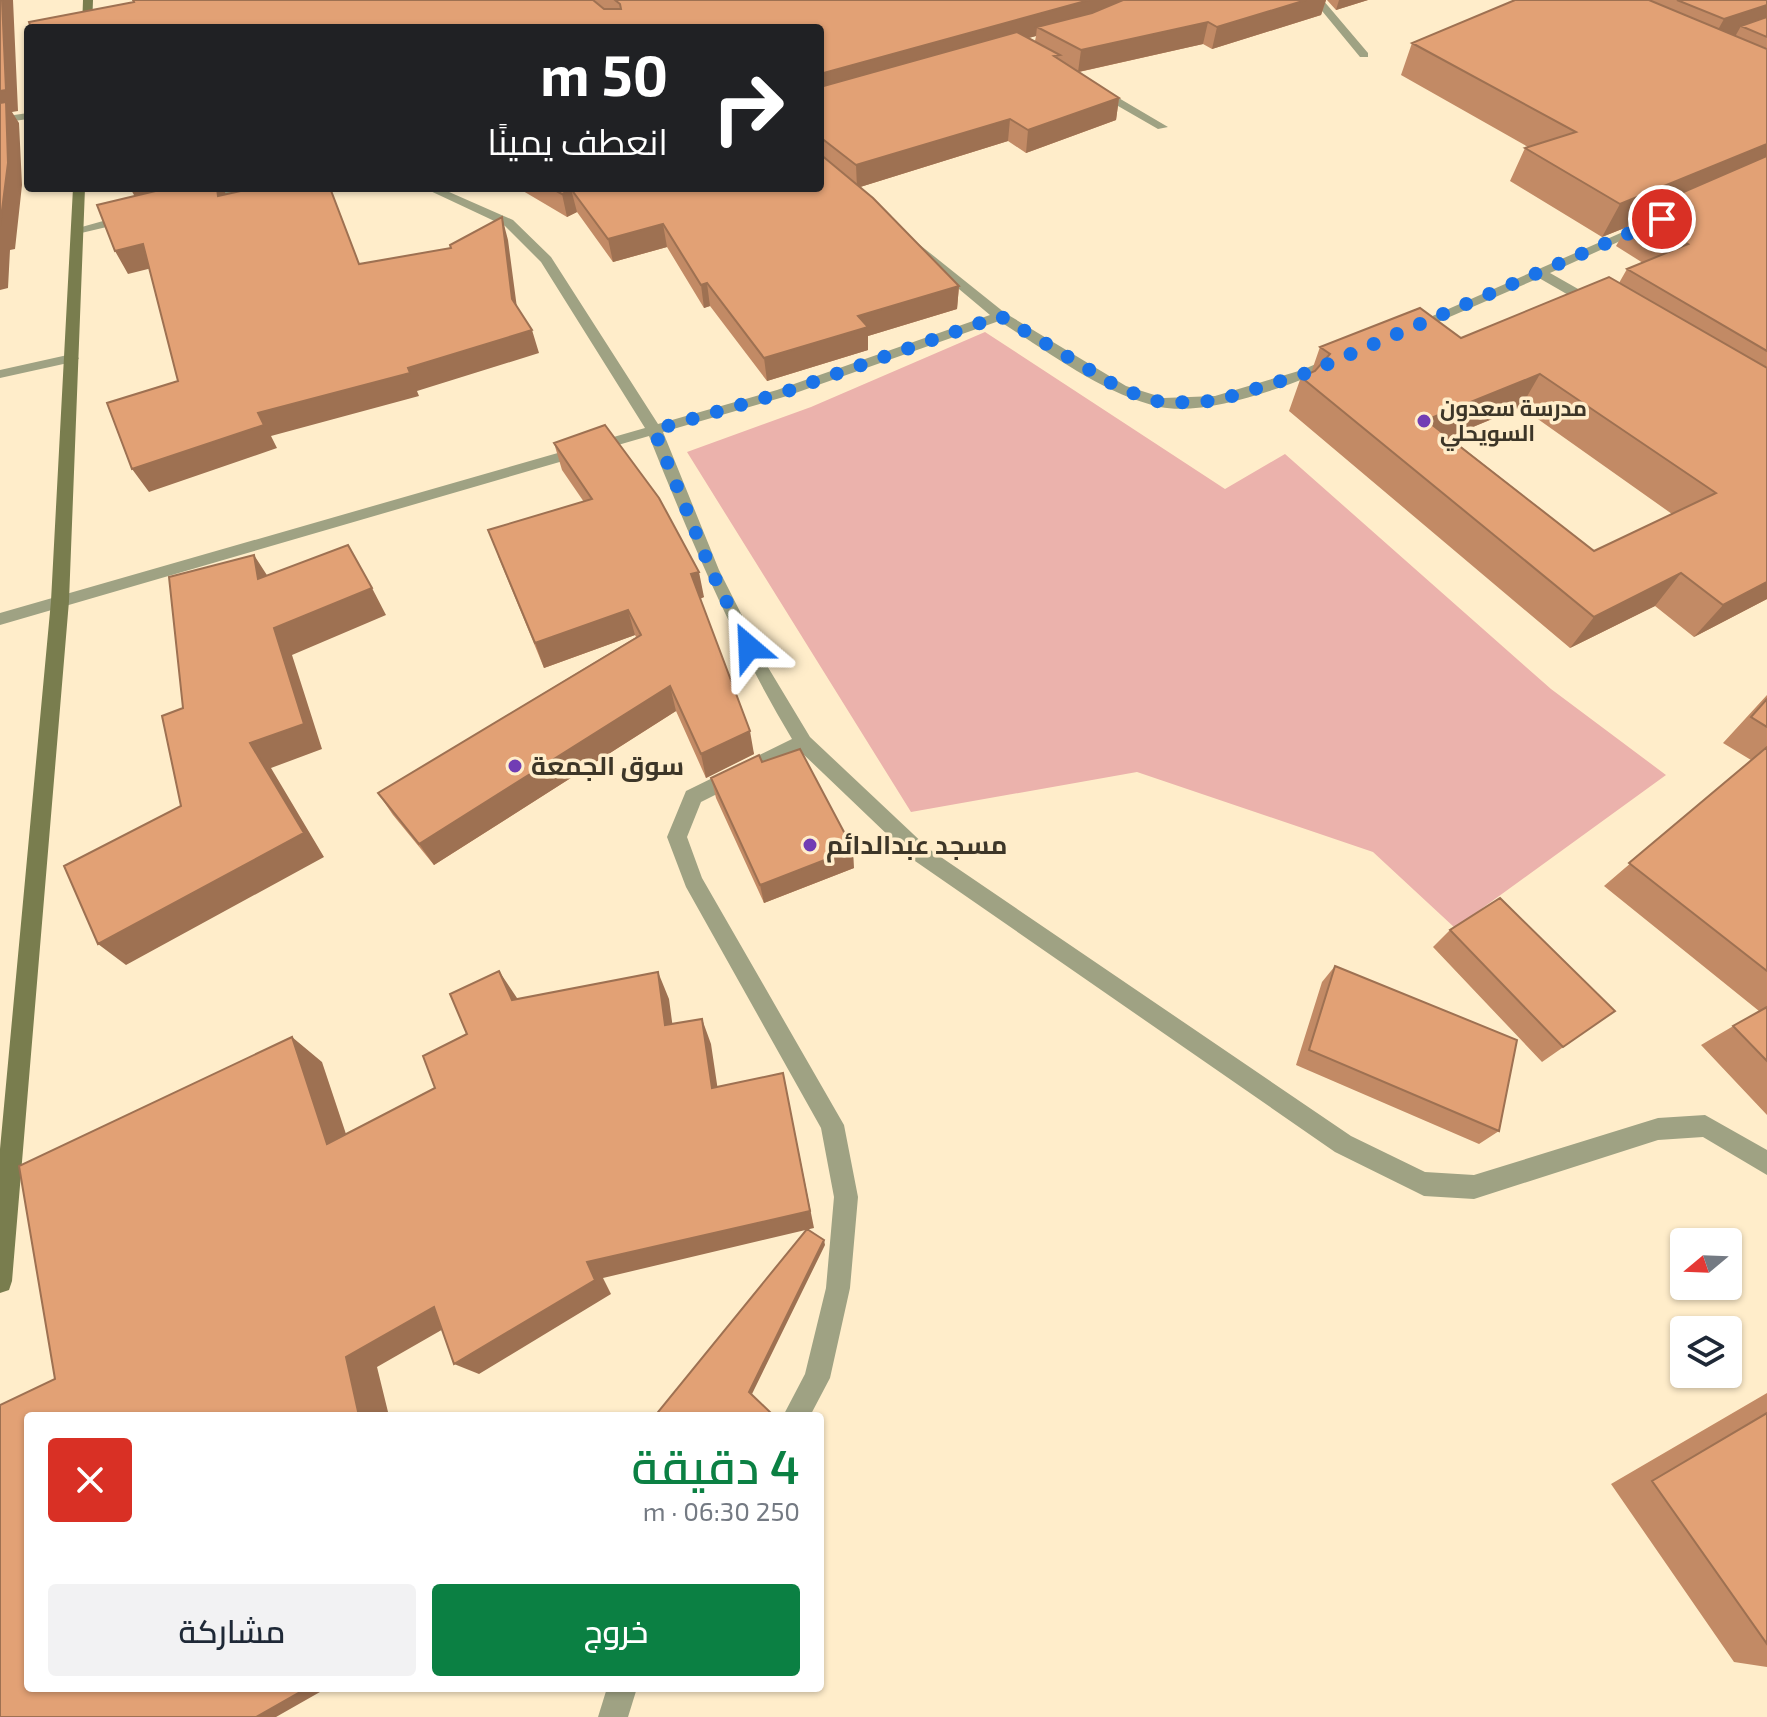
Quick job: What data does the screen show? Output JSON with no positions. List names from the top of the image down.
{
  "places": ["مدرسة سعدون السويحلي", "سوق الجمعة", "مسجد عبدالدائم"],
  "north": "left",
  "page": {
    "turn": ["50 m", "انعطف يمينًا"],
    "heading": ["4 دقيقة", "250 m · 06:30"],
    "buttons": ["خروج", "مشاركة"]
  }
}
